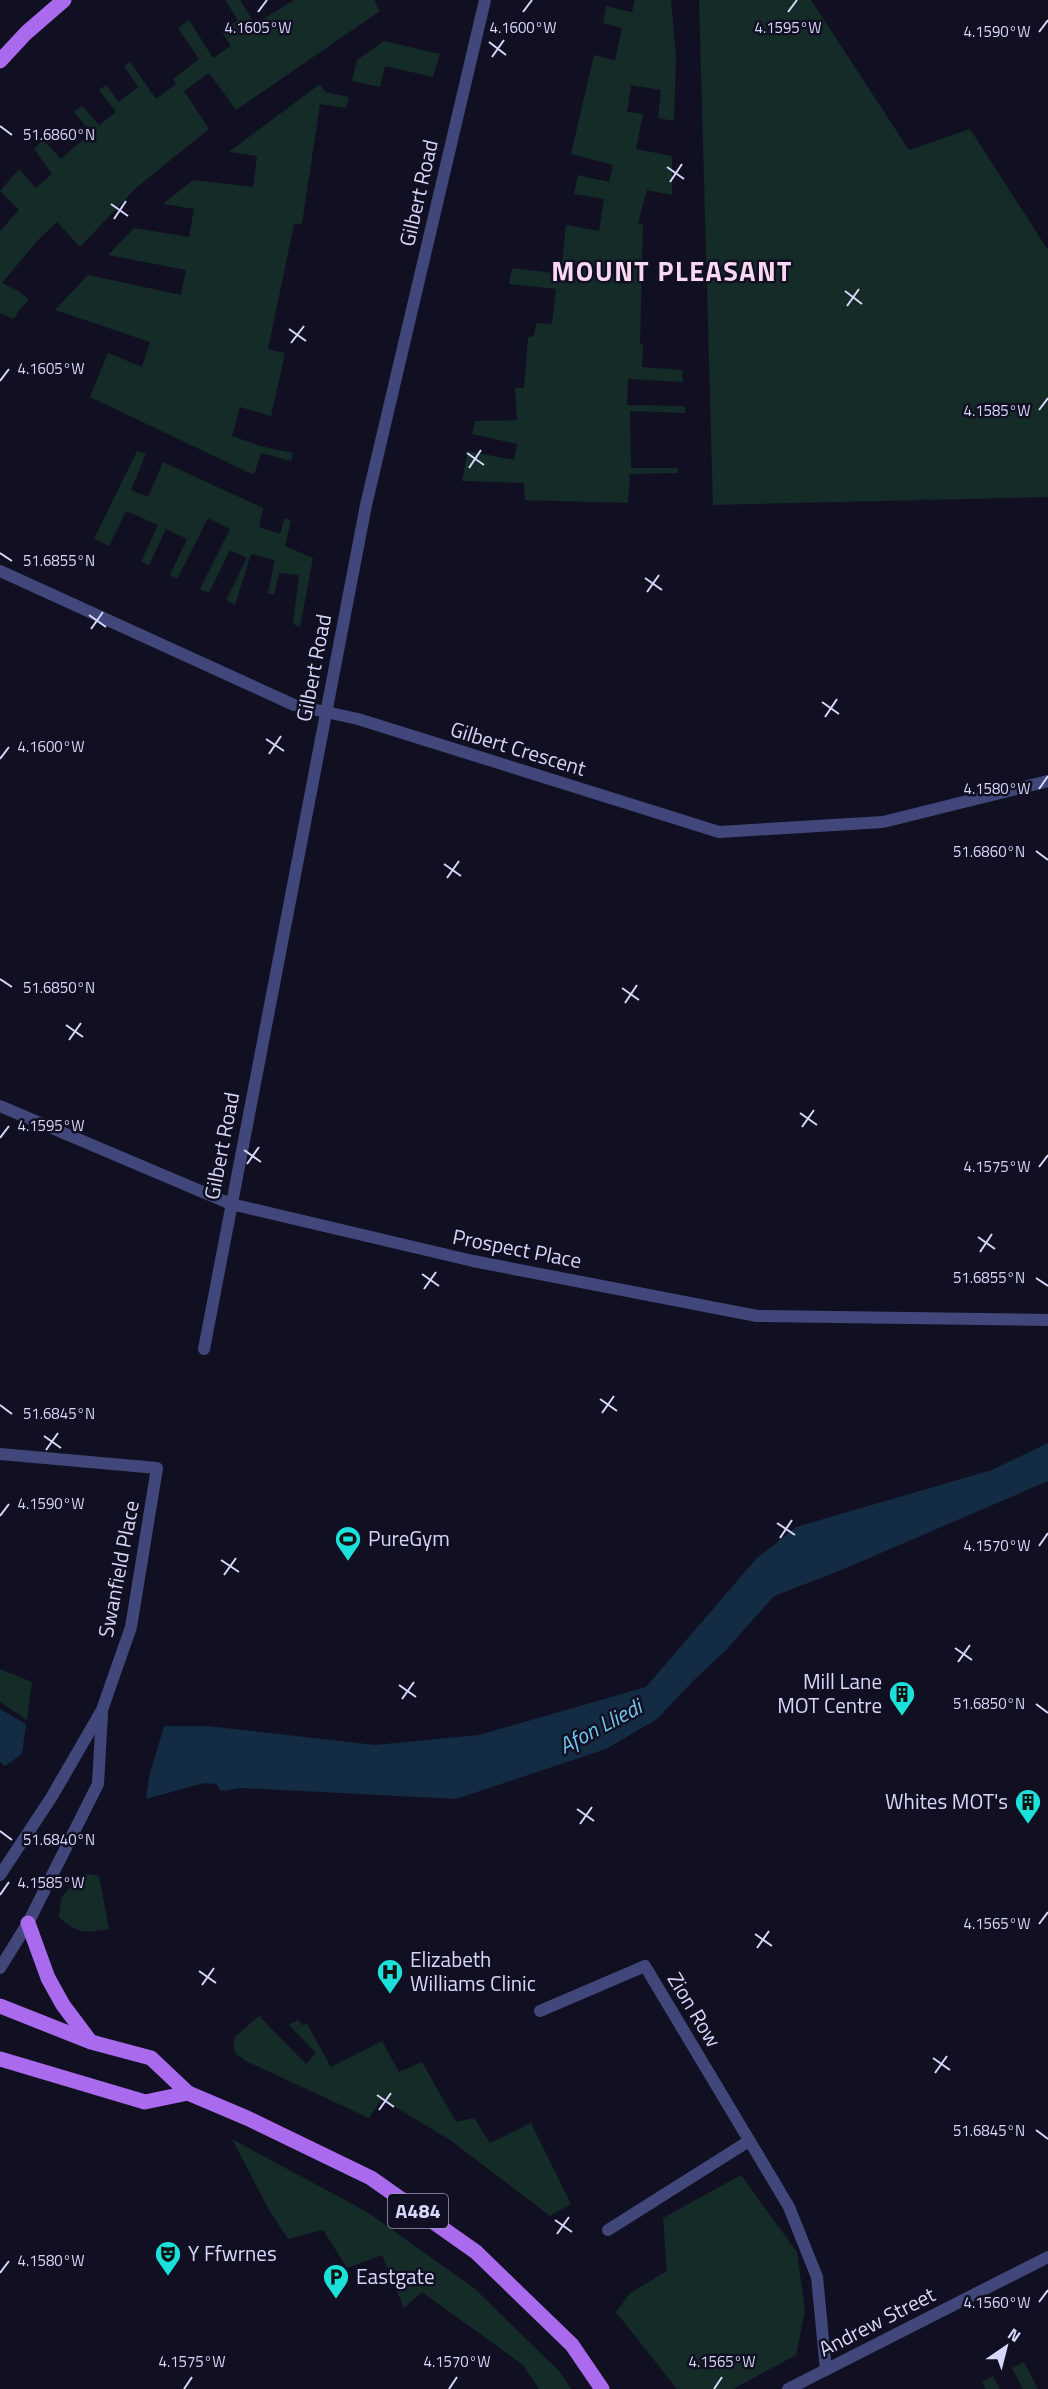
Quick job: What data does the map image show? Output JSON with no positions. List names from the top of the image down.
{
  "streets": {
    "main road": ["A484"],
    "street": [
      "Gilbert Road",
      "Gilbert Crescent",
      "Prospect Place",
      "Swanfield Place",
      "Zion Row",
      "Andrew Street"
    ]
  },
  "crossings": [
    ["Gilbert Road", "Gilbert Crescent"],
    ["Gilbert Road", "Prospect Place"],
    ["Zion Row", "Andrew Street"]
  ],
  "districts": ["MOUNT PLEASANT"],
  "water": ["Afon Lliedi"],
  "places": {
    "sports": ["PureGym"],
    "building": ["Mill Lane MOT Centre", "Whites MOT's"],
    "hospital": ["Elizabeth Williams Clinic"],
    "theatre": ["Y Ffwrnes"],
    "parking": ["Eastgate"]
  },
  "north": "top right",
  "coordinates": [
    "4.1605°W",
    "4.1600°W",
    "4.1595°W",
    "4.1590°W",
    "51.6860°N",
    "4.1585°W",
    "51.6855°N",
    "4.1580°W",
    "51.6850°N",
    "4.1575°W",
    "51.6845°N",
    "4.1570°W",
    "51.6840°N",
    "4.1565°W",
    "4.1560°W"
  ]
}
